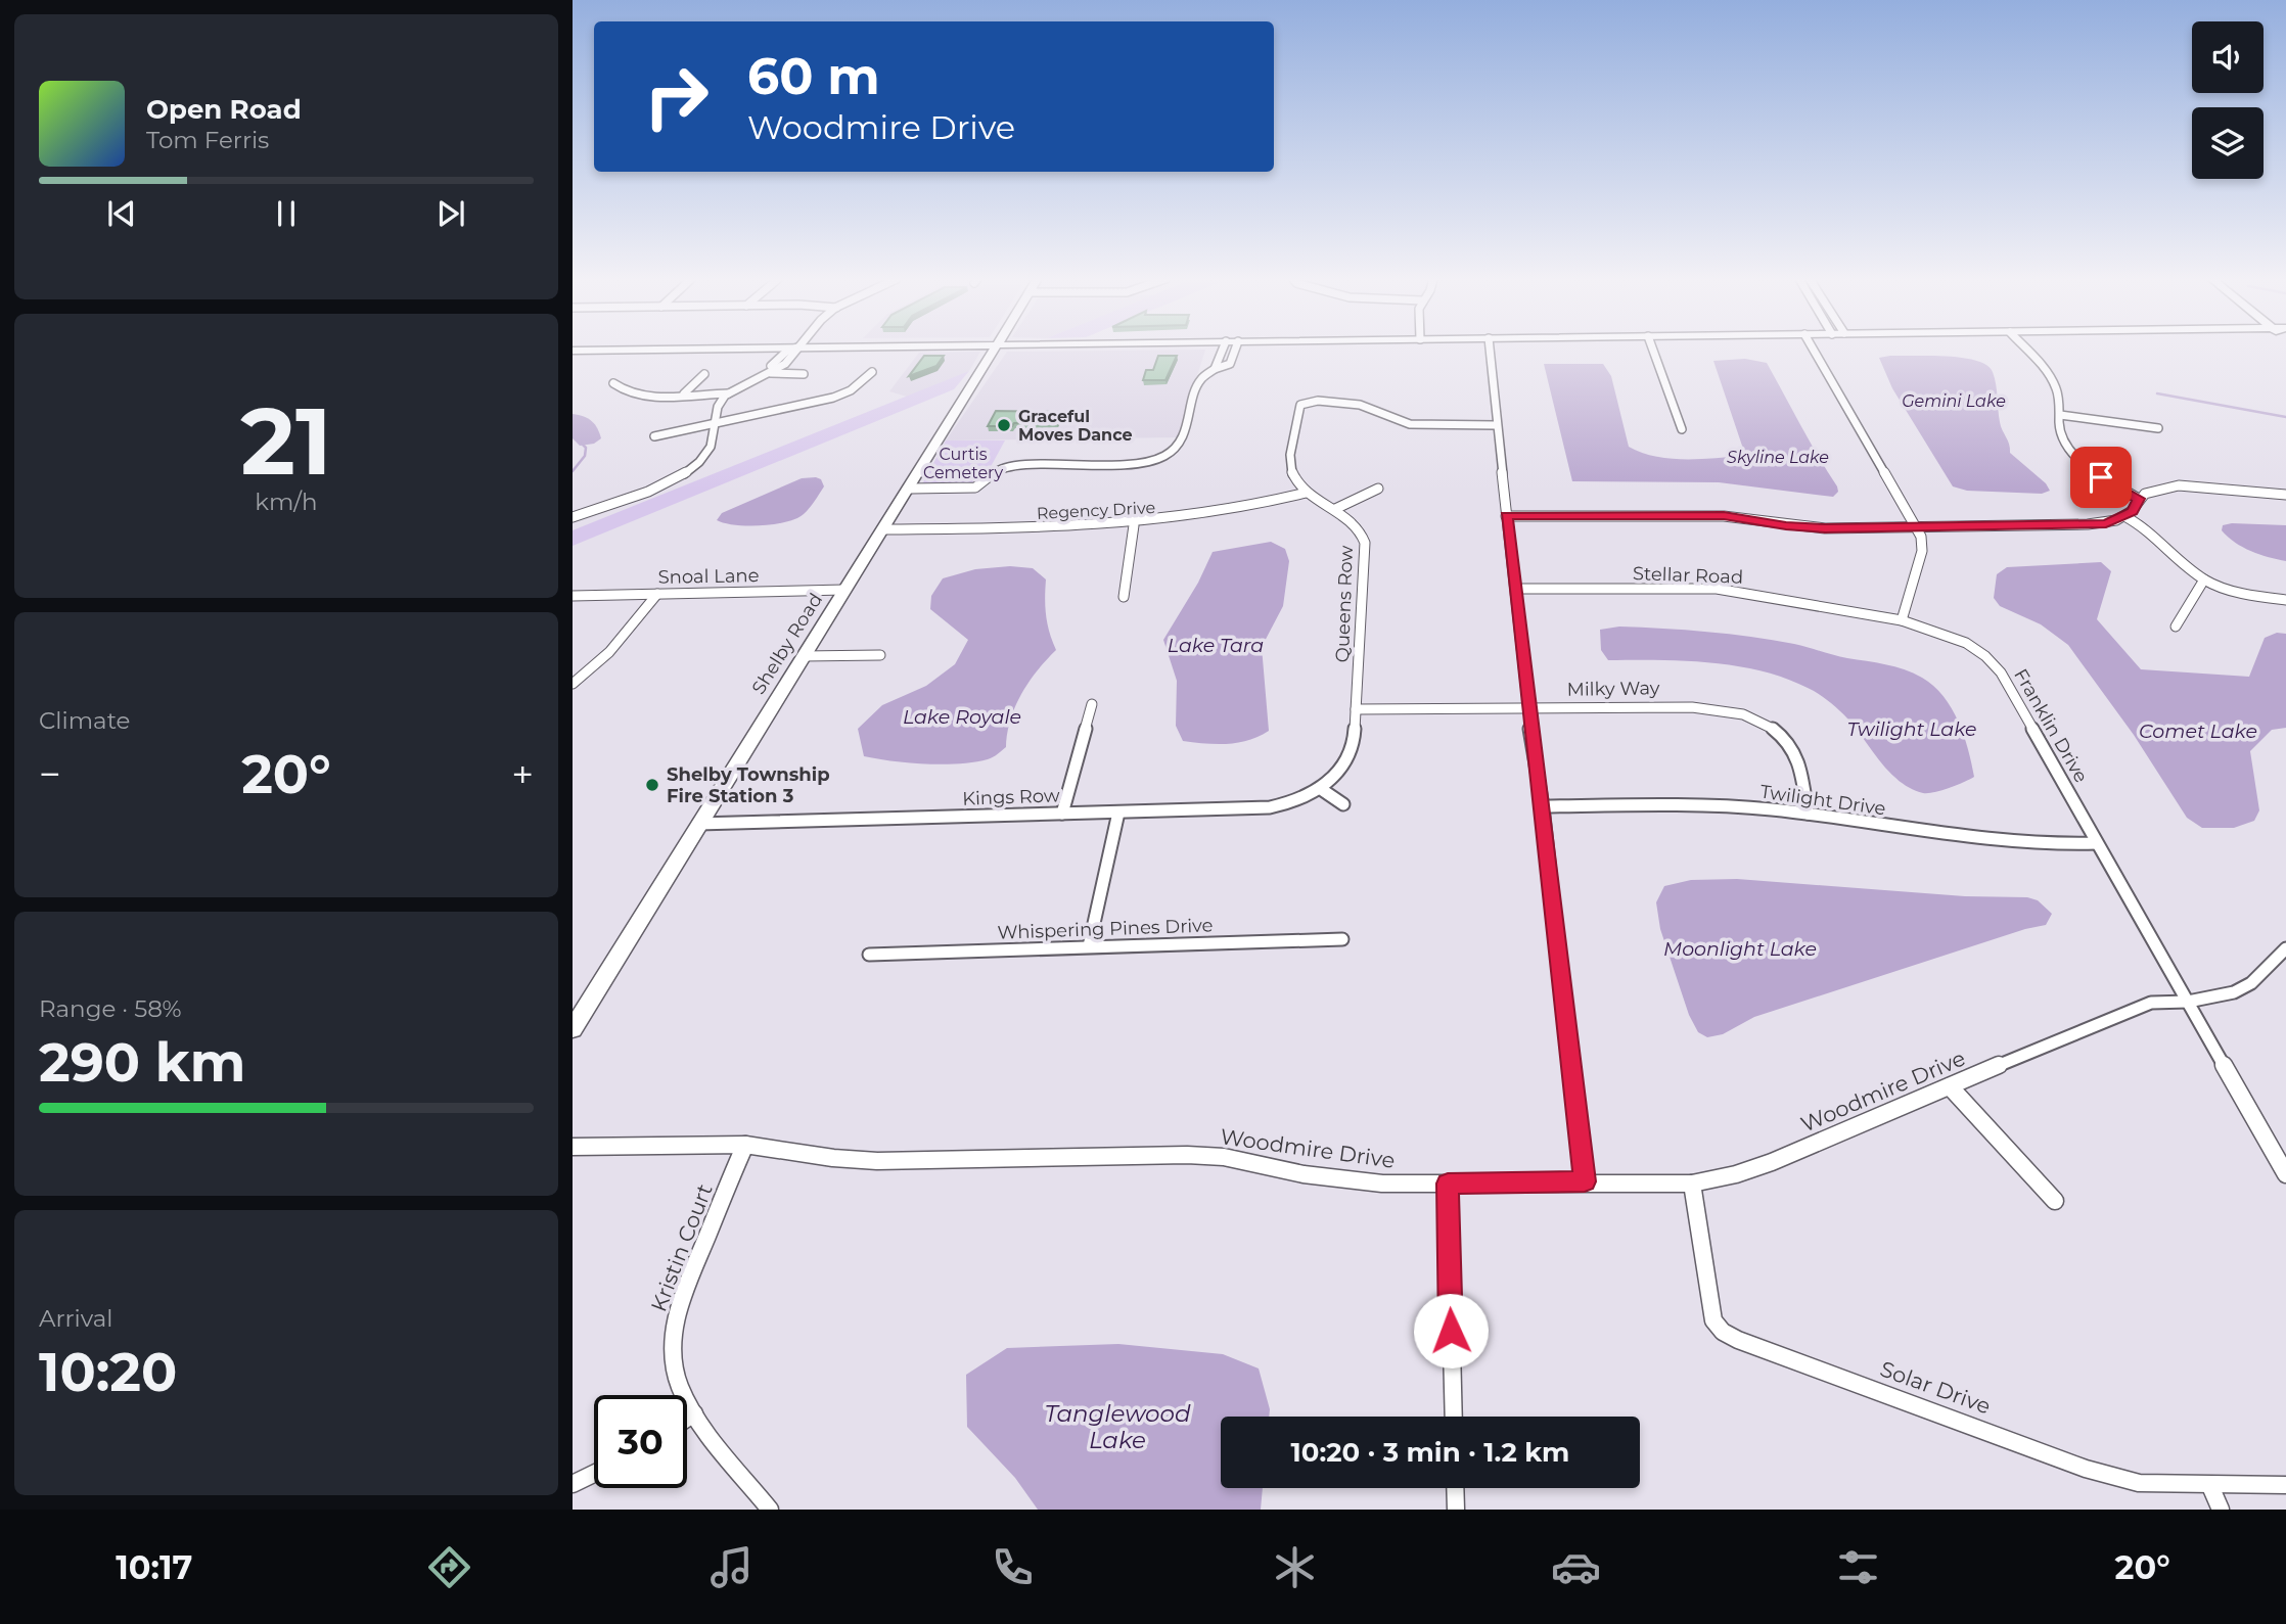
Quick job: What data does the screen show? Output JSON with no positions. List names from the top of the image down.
{
  "streets": {
    "street": [
      "Regency Drive",
      "Stellar Road",
      "Snoal Lane",
      "Queens Row",
      "Shelby Road",
      "Milky Way",
      "Franklin Drive",
      "Kings Row",
      "Twilight Drive",
      "Whispering Pines Drive",
      "Woodmire Drive",
      "Kristin Court",
      "Solar Drive"
    ]
  },
  "crossings": [
    ["Regency Drive", "Queens Row"],
    ["Regency Drive", "Shelby Road"],
    ["Stellar Road", "Franklin Drive"],
    ["Snoal Lane", "Shelby Road"],
    ["Queens Row", "Milky Way"],
    ["Queens Row", "Kings Row"],
    ["Shelby Road", "Kings Row"],
    ["Milky Way", "Twilight Drive"],
    ["Franklin Drive", "Twilight Drive"],
    ["Franklin Drive", "Woodmire Drive"],
    ["Woodmire Drive", "Kristin Court"],
    ["Woodmire Drive", "Solar Drive"]
  ],
  "water": [
    "Gemini Lake",
    "Skyline Lake",
    "Lake Tara",
    "Lake Royale",
    "Twilight Lake",
    "Comet Lake",
    "Moonlight Lake",
    "Tanglewood Lake"
  ],
  "parks": ["Curtis Cemetery"],
  "places": ["Graceful Moves Dance", "Shelby Township Fire Station 3"],
  "page": {
    "turn": ["60 m", "Woodmire Drive"],
    "song": ["Open Road", "Tom Ferris"],
    "tile": [
      ["21", "km/h"],
      "Climate",
      ["Range · 58%", "290 km"],
      ["Arrival", "10:20"]
    ],
    "heat": ["−", "20°", "+"],
    "limit": "30",
    "trip": "10:20 · 3 min · 1.2 km",
    "tabs": ["10:17", "20°"]
  }
}
